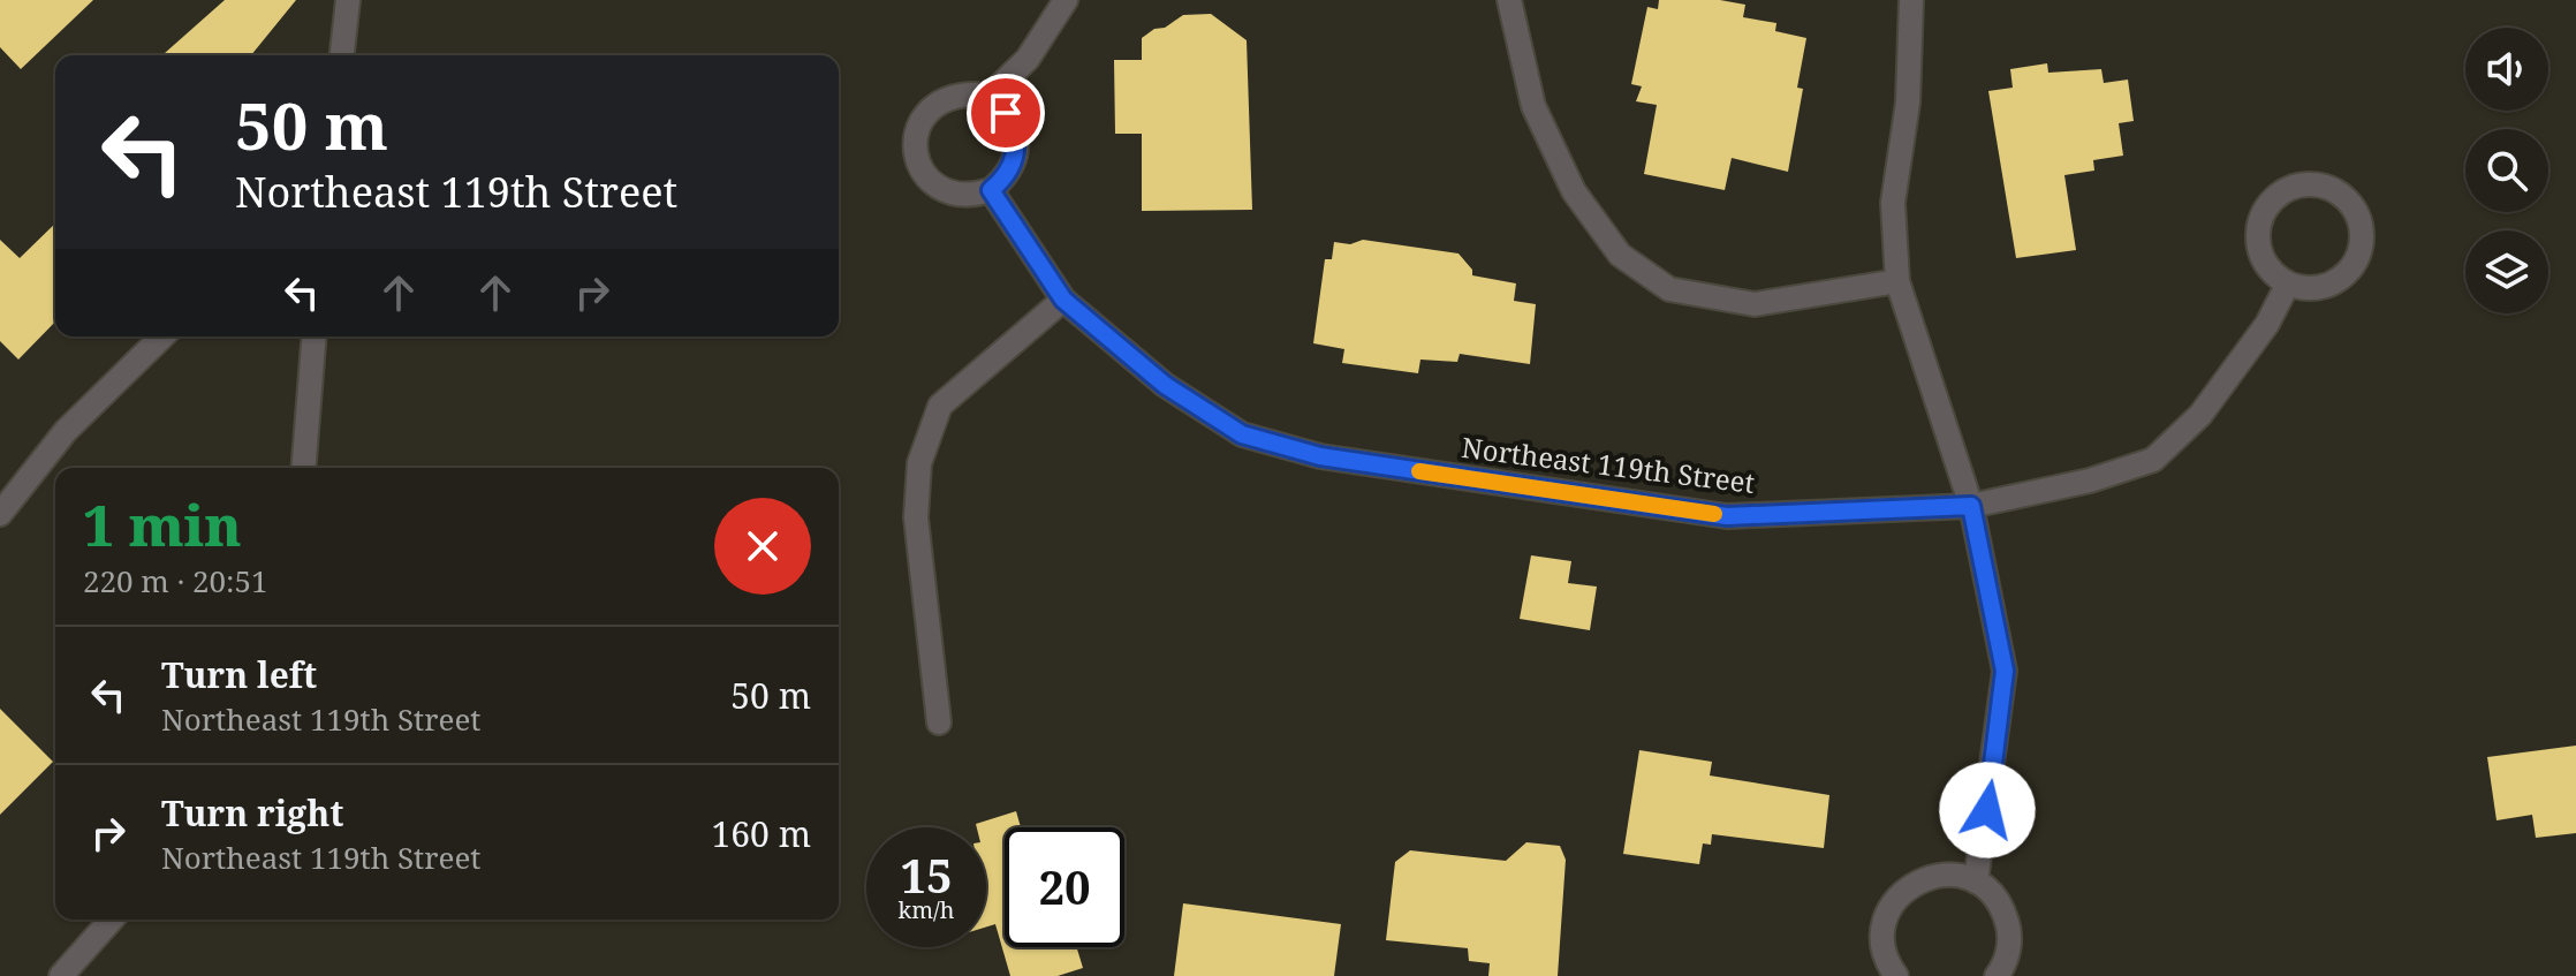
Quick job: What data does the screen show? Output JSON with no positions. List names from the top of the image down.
{
  "streets": {
    "street": ["Northeast 119th Street"]
  },
  "page": {
    "turn": ["50 m", "Northeast 119th Street"],
    "heading": ["1 min", "220 m · 20:51"],
    "list": [
      {
        "name": "Turn left",
        "note": "Northeast 119th Street",
        "value": "50 m"
      },
      {
        "name": "Turn right",
        "note": "Northeast 119th Street",
        "value": "160 m"
      }
    ],
    "speed": "15 km/h",
    "limit": "20"
  }
}
